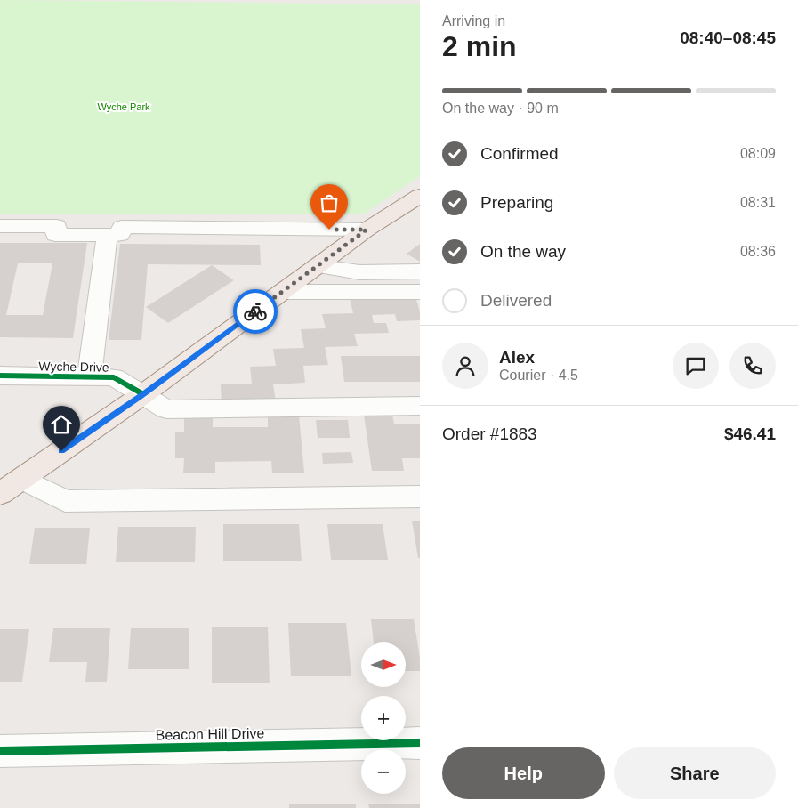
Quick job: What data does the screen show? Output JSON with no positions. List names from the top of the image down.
{
  "streets": {
    "street": ["Wyche Drive", "Beacon Hill Drive"]
  },
  "parks": ["Wyche Park"],
  "north": "right",
  "page": {
    "heading": ["2 min", "Arriving in", "08:40–08:45"],
    "panel": [
      "Alex",
      "Courier · 4.5",
      "Order #1883",
      "$46.41"
    ],
    "bar": "On the way · 90 m",
    "list": [
      ["Confirmed", "08:09"],
      ["Preparing", "08:31"],
      ["On the way", "08:36"],
      "Delivered"
    ],
    "map_buttons": ["+", "−"],
    "buttons": ["Help", "Share"]
  }
}
